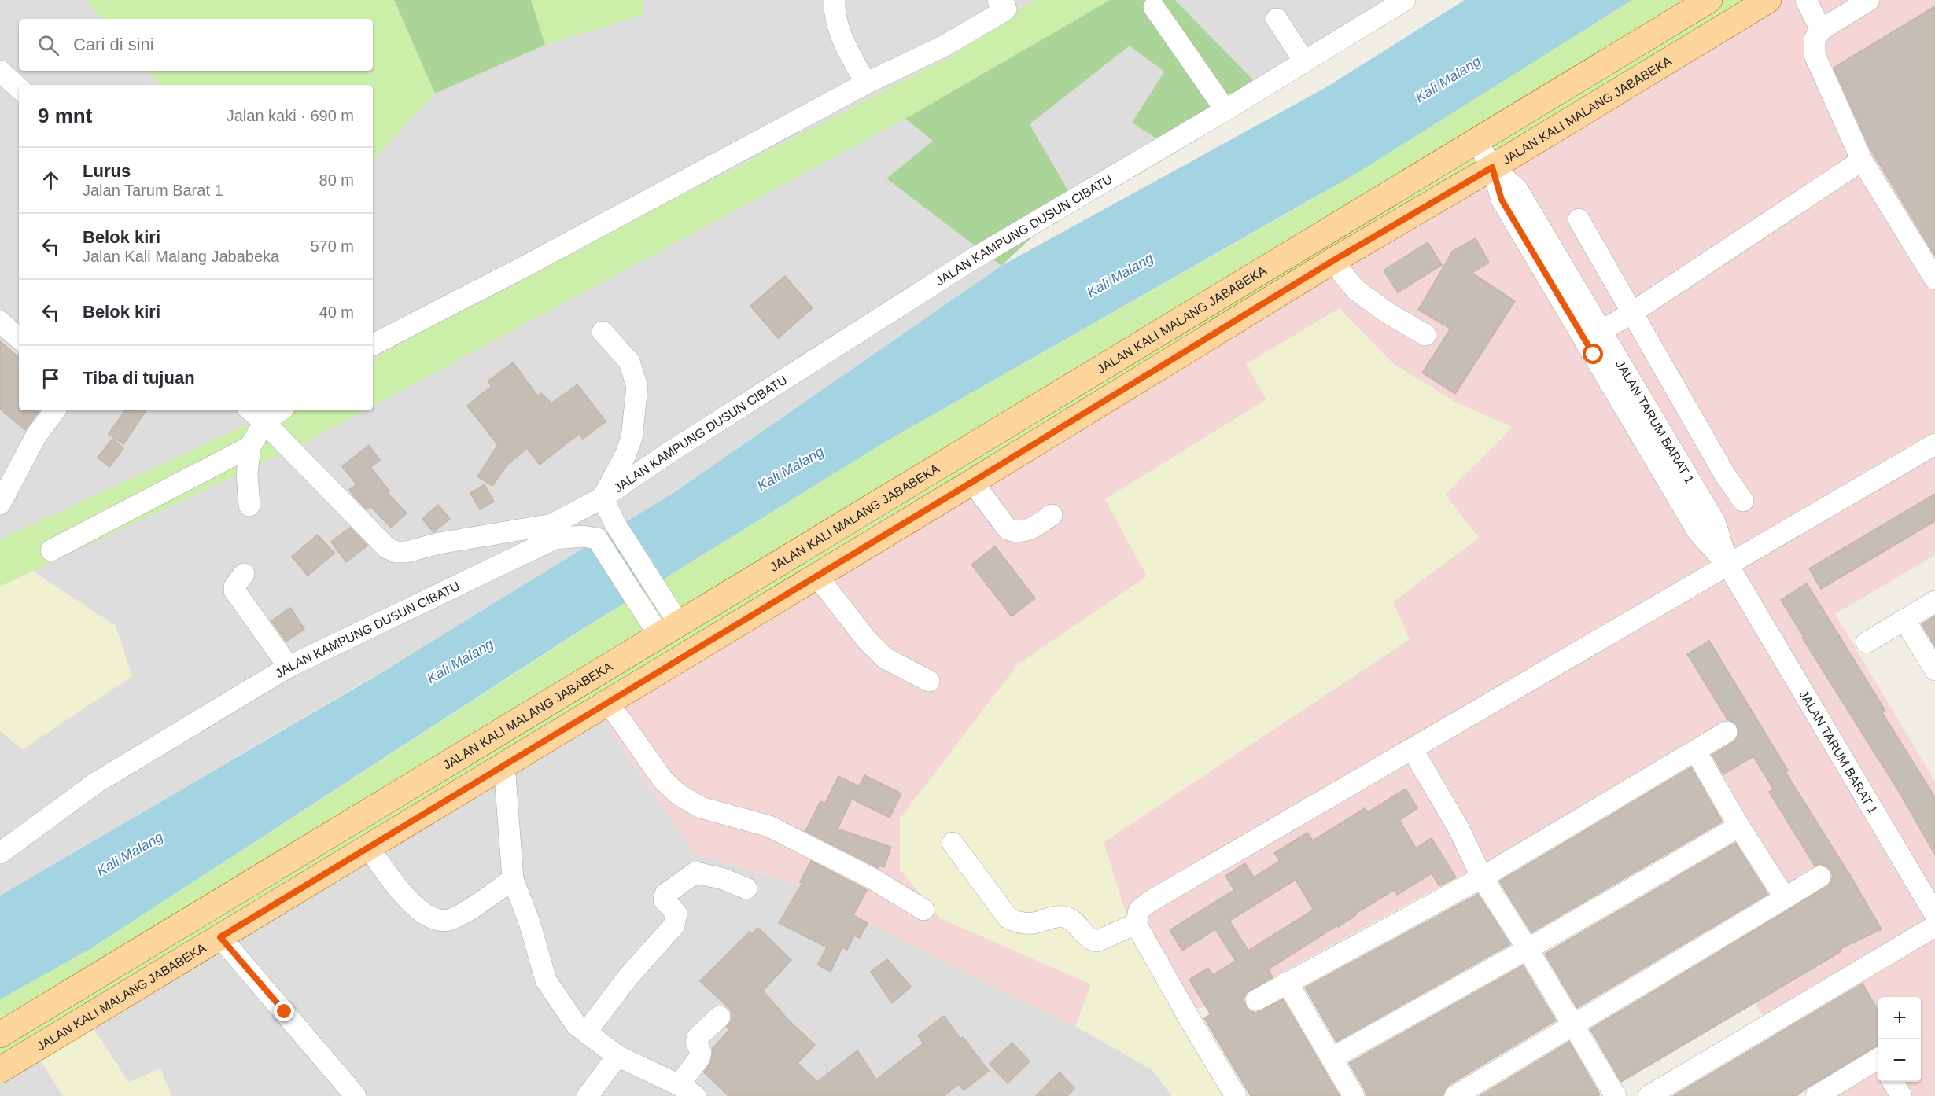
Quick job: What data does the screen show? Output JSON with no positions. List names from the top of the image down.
{
  "streets": {
    "main road": ["JALAN KALI MALANG JABABEKA"],
    "street": ["JALAN KAMPUNG DUSUN CIBATU", "JALAN TARUM BARAT 1"]
  },
  "crossings": [
    ["JALAN KALI MALANG JABABEKA", "JALAN TARUM BARAT 1"]
  ],
  "water": ["Kali Malang"],
  "page": {
    "search": "Cari di sini",
    "heading": ["9 mnt", "Jalan kaki · 690 m"],
    "list": [
      ["Lurus", "Jalan Tarum Barat 1", "80 m"],
      ["Belok kiri", "Jalan Kali Malang Jababeka", "570 m"],
      ["Belok kiri", "40 m"],
      "Tiba di tujuan"
    ],
    "map_buttons": ["+", "−"]
  }
}
